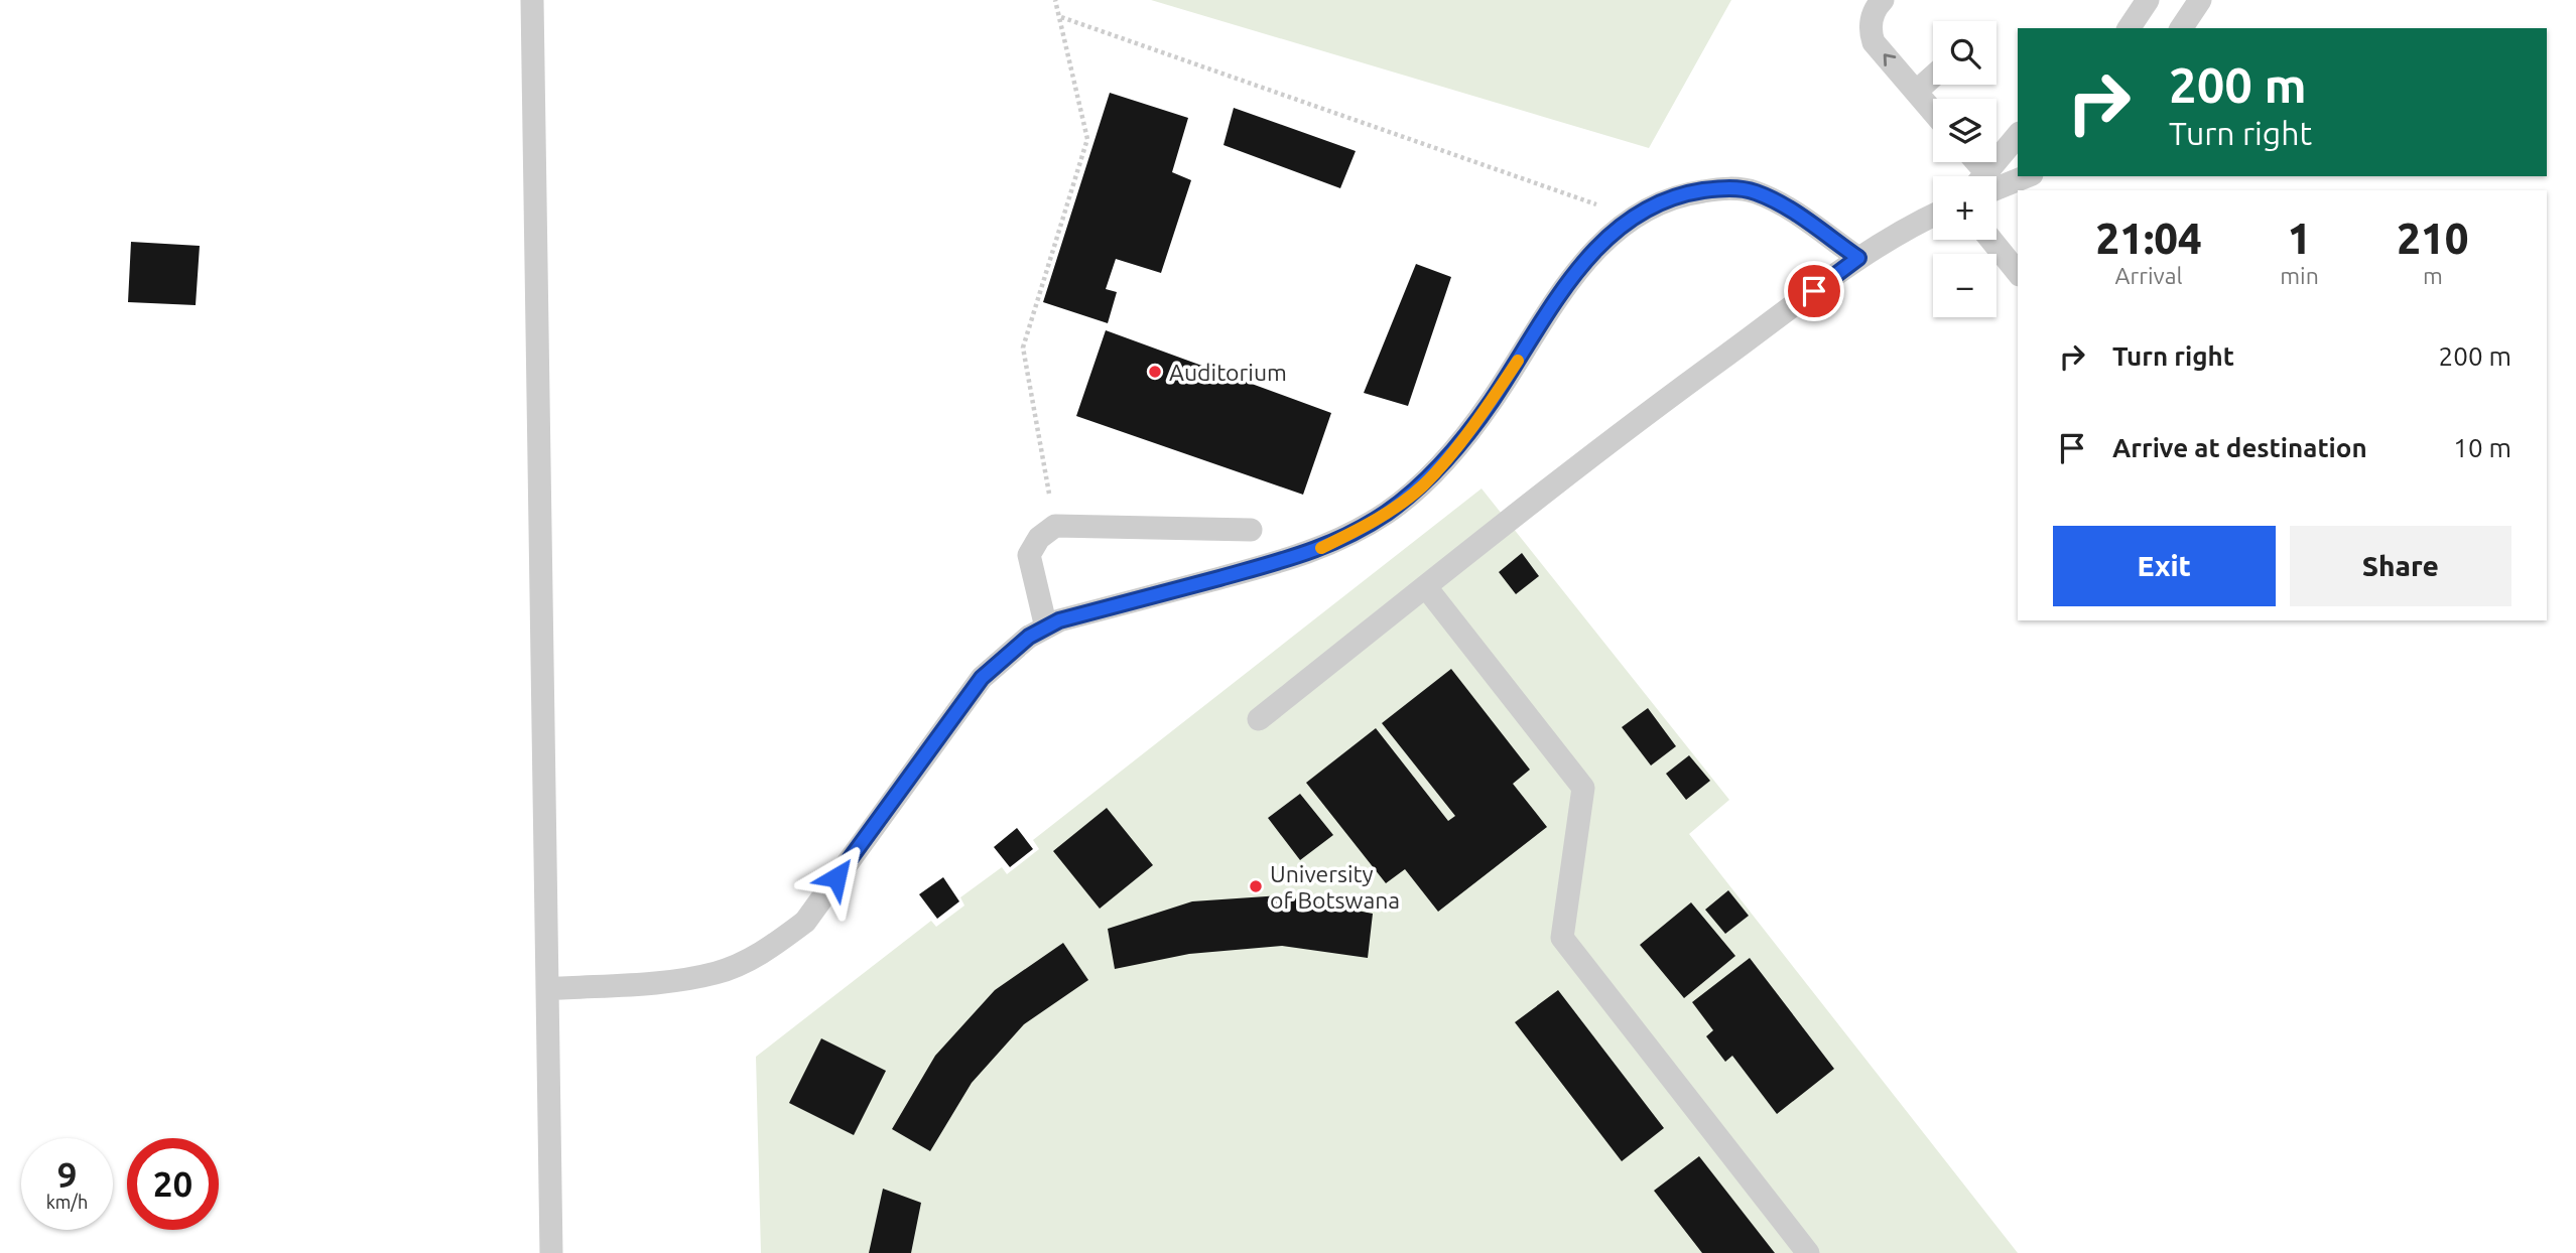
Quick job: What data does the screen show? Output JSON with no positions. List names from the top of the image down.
{
  "places": ["Auditorium", "University of Botswana"],
  "page": {
    "map_buttons": ["+", "−"],
    "turn": ["200 m", "Turn right"],
    "eta": [
      "21:04",
      "Arrival",
      "1",
      "min",
      "210",
      "m"
    ],
    "list": [
      {
        "name": "Turn right",
        "value": "200 m"
      },
      {
        "name": "Arrive at destination",
        "value": "10 m"
      }
    ],
    "buttons": ["Exit", "Share"],
    "speed": "9 km/h",
    "limit": "20"
  }
}
